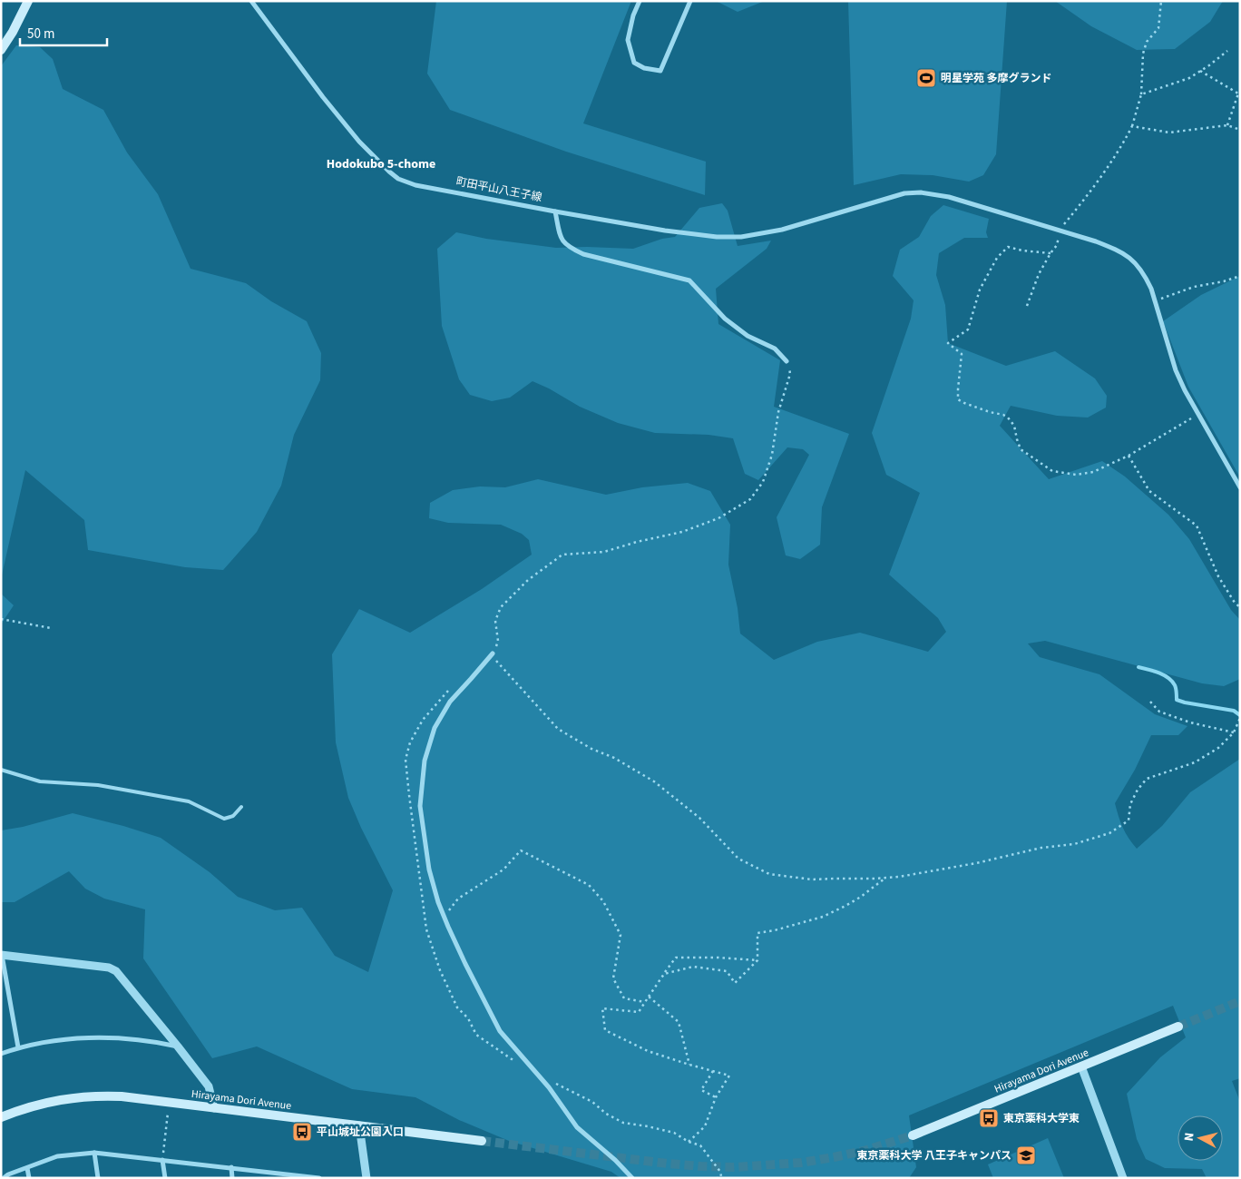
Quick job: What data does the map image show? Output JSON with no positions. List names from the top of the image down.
{
  "streets": {
    "main road": ["Hirayama Dori Avenue"],
    "street": ["町田平山八王子線"]
  },
  "districts": ["Hodokubo 5-chome"],
  "places": {
    "sports": ["明星学苑 多摩グランド"],
    "bus stop": ["東京薬科大学東", "平山城址公園入口"],
    "school or university": ["東京薬科大学 八王子キャンパス"]
  },
  "scale_bar": "50 m",
  "north": "left"
}
